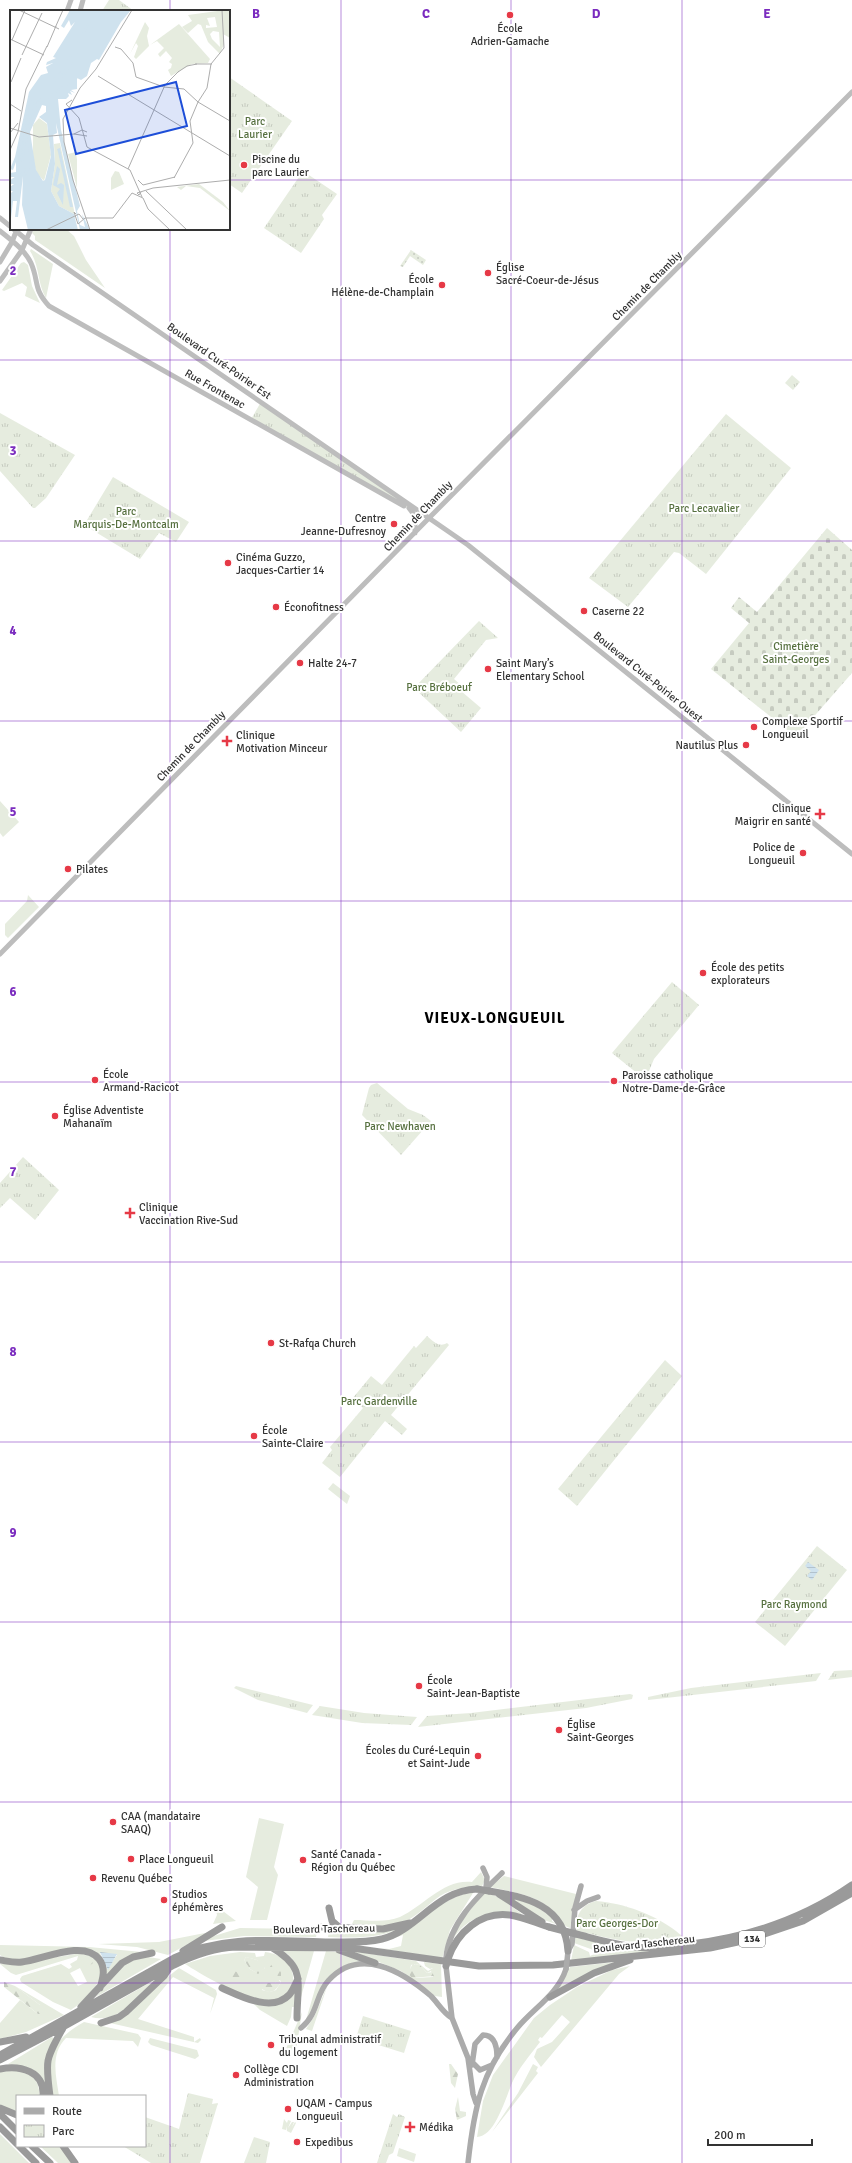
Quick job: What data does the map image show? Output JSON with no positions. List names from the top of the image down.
{
  "streets": {
    "highway": ["Boulevard Taschereau", "134"],
    "main road": [
      "Chemin de Chambly",
      "Boulevard Curé-Poirier Est",
      "Rue Frontenac",
      "Boulevard Curé-Poirier Ouest"
    ]
  },
  "crossings": [
    ["Chemin de Chambly", "Boulevard Curé-Poirier Est"],
    ["Chemin de Chambly", "Rue Frontenac"],
    ["Chemin de Chambly", "Boulevard Curé-Poirier Ouest"],
    ["Boulevard Curé-Poirier Est", "Rue Frontenac"],
    ["Boulevard Curé-Poirier Est", "Boulevard Curé-Poirier Ouest"],
    ["Rue Frontenac", "Boulevard Curé-Poirier Ouest"]
  ],
  "districts": ["VIEUX-LONGUEUIL"],
  "parks": [
    "Parc Laurier",
    "Parc Lecavalier",
    "Parc Marquis-De-Montcalm",
    "Cimetière Saint-Georges",
    "Parc Bréboeuf",
    "Parc Newhaven",
    "Parc Gardenville",
    "Parc Raymond",
    "Parc Georges-Dor"
  ],
  "places": {
    "other": [
      "École Adrien-Gamache",
      "Piscine du parc Laurier",
      "Église Sacré-Coeur-de-Jésus",
      "École Hélène-de-Champlain",
      "Centre Jeanne-Dufresnoy",
      "Cinéma Guzzo, Jacques-Cartier 14",
      "Éconofitness",
      "Caserne 22",
      "Halte 24-7",
      "Saint Mary’s Elementary School",
      "Complexe Sportif Longueuil",
      "Nautilus Plus",
      "Police de Longueuil",
      "Pilates",
      "École des petits explorateurs",
      "École Armand-Racicot",
      "Paroisse catholique Notre-Dame-de-Grâce",
      "Église Adventiste Mahanaïm",
      "St-Rafqa Church",
      "École Sainte-Claire",
      "École Saint-Jean-Baptiste",
      "Église Saint-Georges",
      "Écoles du Curé-Lequin et Saint-Jude",
      "CAA (mandataire SAAQ)",
      "Place Longueuil",
      "Santé Canada - Région du Québec",
      "Revenu Québec",
      "Studios éphémères",
      "Tribunal administratif du logement",
      "Collège CDI Administration",
      "UQAM - Campus Longueuil",
      "Expedibus"
    ],
    "health": [
      "Clinique Motivation Minceur",
      "Clinique Maigrir en santé",
      "Clinique Vaccination Rive-Sud",
      "Médika"
    ]
  },
  "legend": ["Route", "Parc"],
  "scale_bar": "200 m",
  "grid": {
    "columns": [
      "B",
      "C",
      "D",
      "E"
    ],
    "rows": [
      "2",
      "3",
      "4",
      "5",
      "6",
      "7",
      "8",
      "9"
    ]
  }
}
